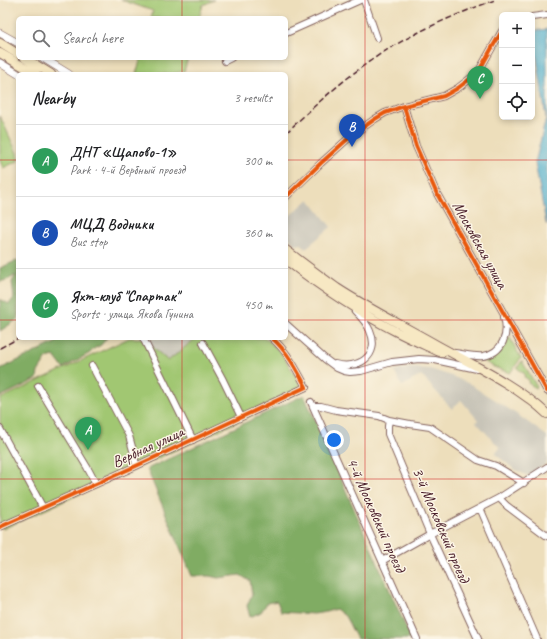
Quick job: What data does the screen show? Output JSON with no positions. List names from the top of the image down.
{
  "streets": {
    "street": [
      "Московская улица",
      "Вербная улица",
      "4-й Московский проезд",
      "3-й Московский проезд"
    ]
  },
  "crossings": [
    ["4-й Московский проезд", "3-й Московский проезд"]
  ],
  "page": {
    "map_buttons": ["+", "−"],
    "search": "Search here",
    "pins": ["C", "B", "A"],
    "heading": ["Nearby", "3 results"],
    "list": [
      {
        "mark": "A",
        "name": "ДНТ «Щапово-1»",
        "note": "Park · 4-й Вербный проезд",
        "value": "300 m"
      },
      {
        "mark": "B",
        "name": "МЦД Водники",
        "note": "Bus stop",
        "value": "360 m"
      },
      {
        "mark": "C",
        "name": "Яхт-клуб \"Спартак\"",
        "note": "Sports · улица Якова Гунина",
        "value": "450 m"
      }
    ]
  }
}
